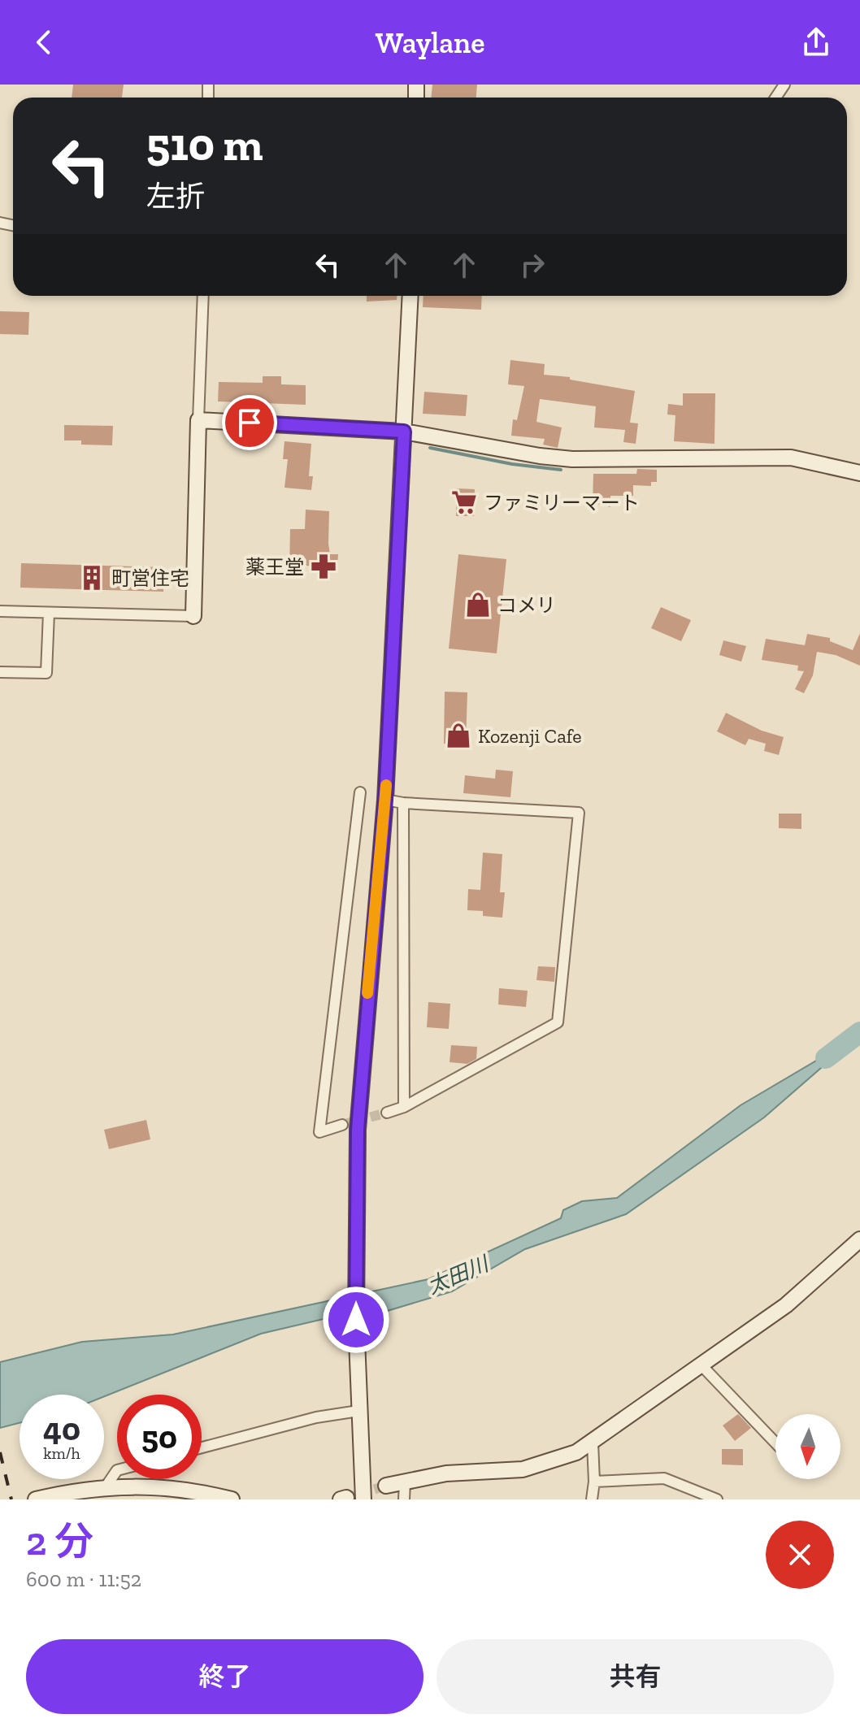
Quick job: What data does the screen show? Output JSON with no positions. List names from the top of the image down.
{
  "water": ["太田川"],
  "places": {
    "supermarket": ["ファミリーマート"],
    "pharmacy": ["薬王堂"],
    "building": ["町営住宅"],
    "shop": ["コメリ", "Kozenji Cafe"]
  },
  "north": "bottom",
  "page": {
    "header": "Waylane",
    "turn": ["510 m", "左折"],
    "speed": "40 km/h",
    "limit": "50",
    "heading": ["2 分", "600 m · 11:52"],
    "buttons": ["終了", "共有"]
  }
}
